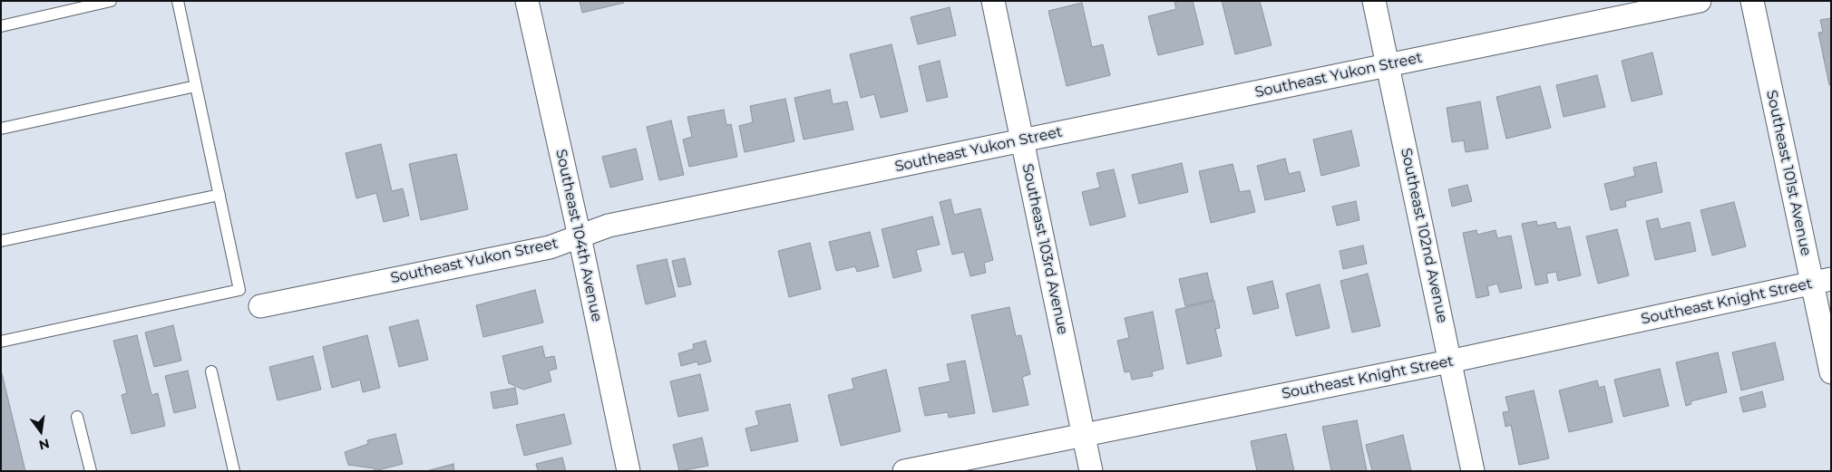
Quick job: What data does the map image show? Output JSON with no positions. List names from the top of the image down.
{
  "streets": {
    "street": [
      "Southeast Yukon Street",
      "Southeast 101st Avenue",
      "Southeast 104th Avenue",
      "Southeast 102nd Avenue",
      "Southeast 103rd Avenue",
      "Southeast Knight Street"
    ]
  },
  "crossings": [
    ["Southeast Yukon Street", "Southeast 104th Avenue"],
    ["Southeast Yukon Street", "Southeast 102nd Avenue"],
    ["Southeast Yukon Street", "Southeast 103rd Avenue"],
    ["Southeast 101st Avenue", "Southeast Knight Street"],
    ["Southeast 102nd Avenue", "Southeast Knight Street"],
    ["Southeast 103rd Avenue", "Southeast Knight Street"]
  ],
  "north": "bottom"
}
